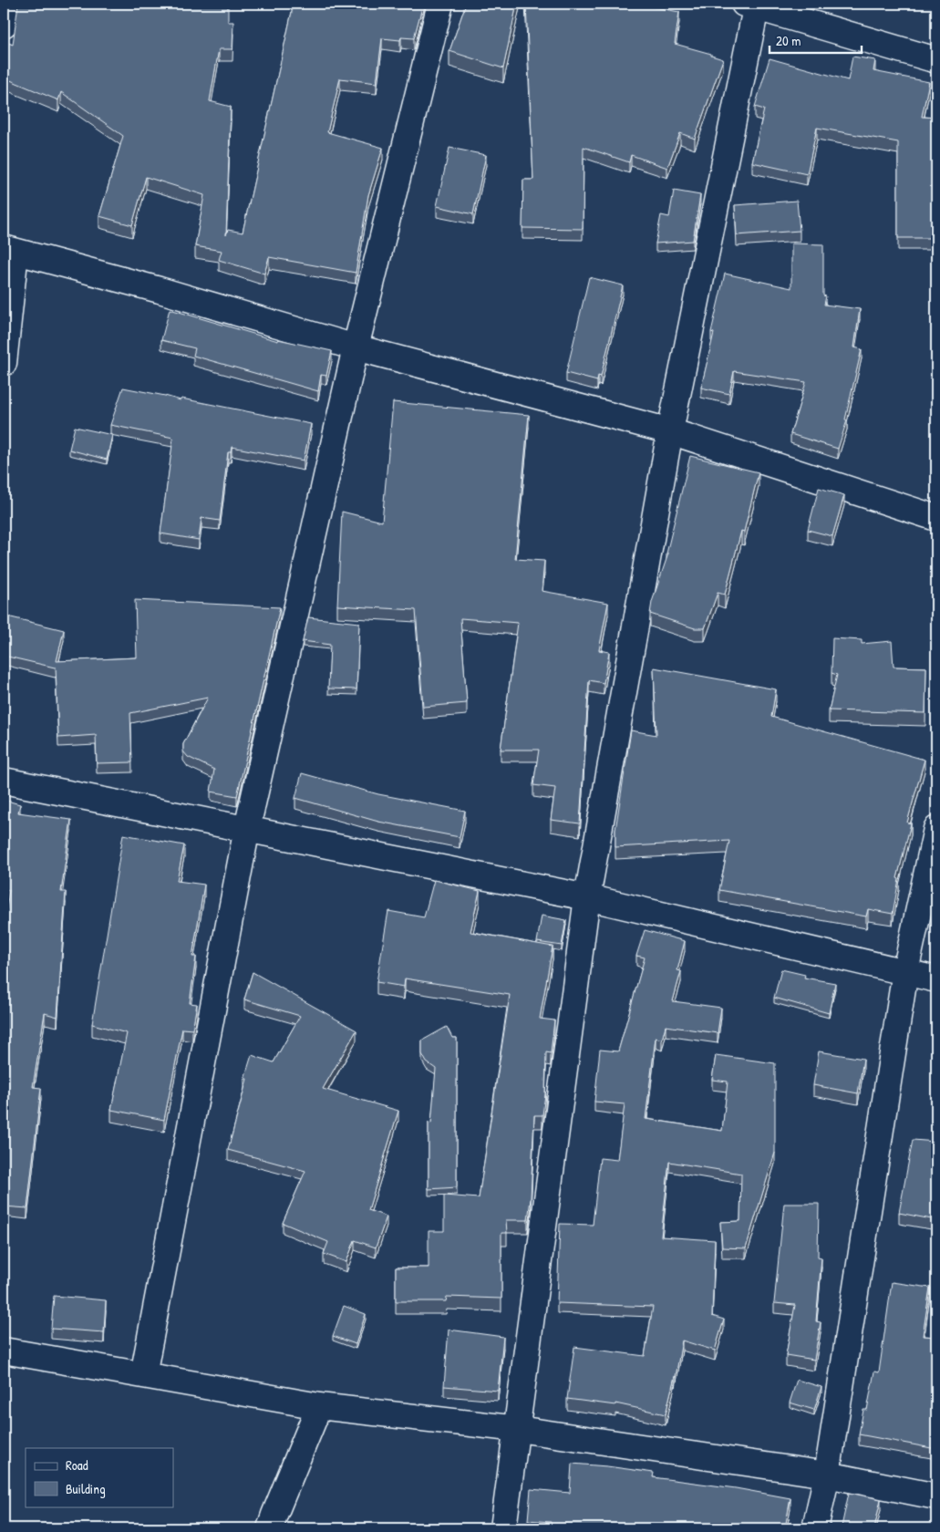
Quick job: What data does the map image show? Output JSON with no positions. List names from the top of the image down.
{
  "legend": ["Road", "Building"],
  "scale_bar": "20 m"
}
